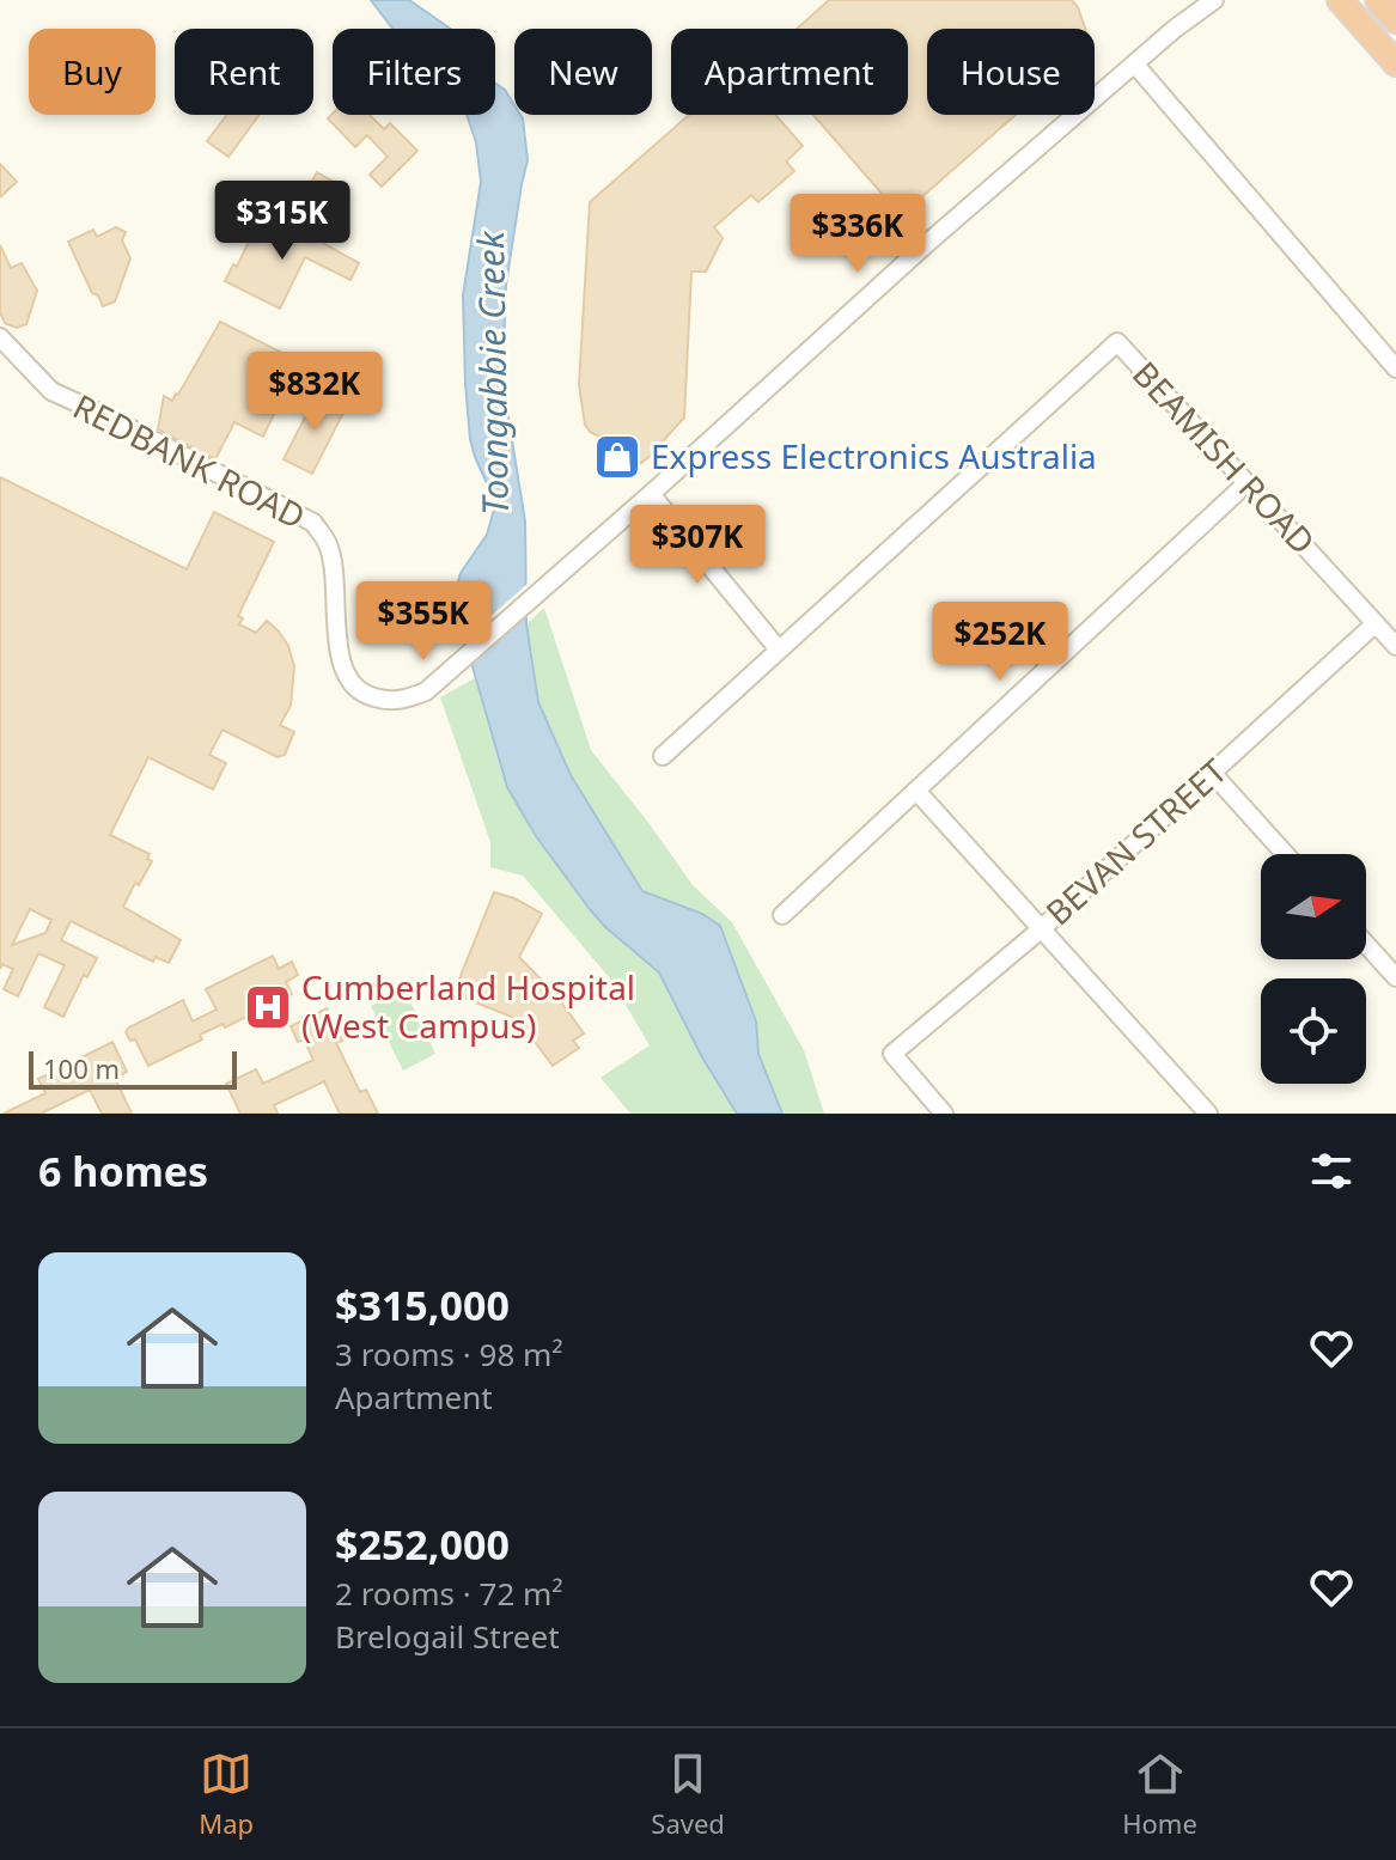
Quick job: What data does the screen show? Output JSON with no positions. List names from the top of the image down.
{
  "streets": {
    "street": ["BEAMISH ROAD", "REDBANK ROAD", "BEVAN STREET"]
  },
  "crossings": [
    ["BEAMISH ROAD", "BEVAN STREET"]
  ],
  "water": ["Toongabbie Creek"],
  "places": {
    "shop": ["Express Electronics Australia"],
    "hospital": ["Cumberland Hospital (West Campus)"]
  },
  "scale_bar": "100 m",
  "north": "right",
  "page": {
    "chip": [
      "Buy",
      "Rent",
      "Filters",
      "New",
      "Apartment",
      "House"
    ],
    "price": [
      "$315K",
      "$336K",
      "$832K",
      "$307K",
      "$355K",
      "$252K"
    ],
    "scale": "100 m",
    "heading": "6 homes",
    "list": [
      {
        "name": "$315,000",
        "note": "3 rooms · 98 m² · Apartment"
      },
      {
        "name": "$252,000",
        "note": "2 rooms · 72 m² · Brelogail Street"
      }
    ],
    "tabs": ["Map", "Saved", "Home"]
  }
}
